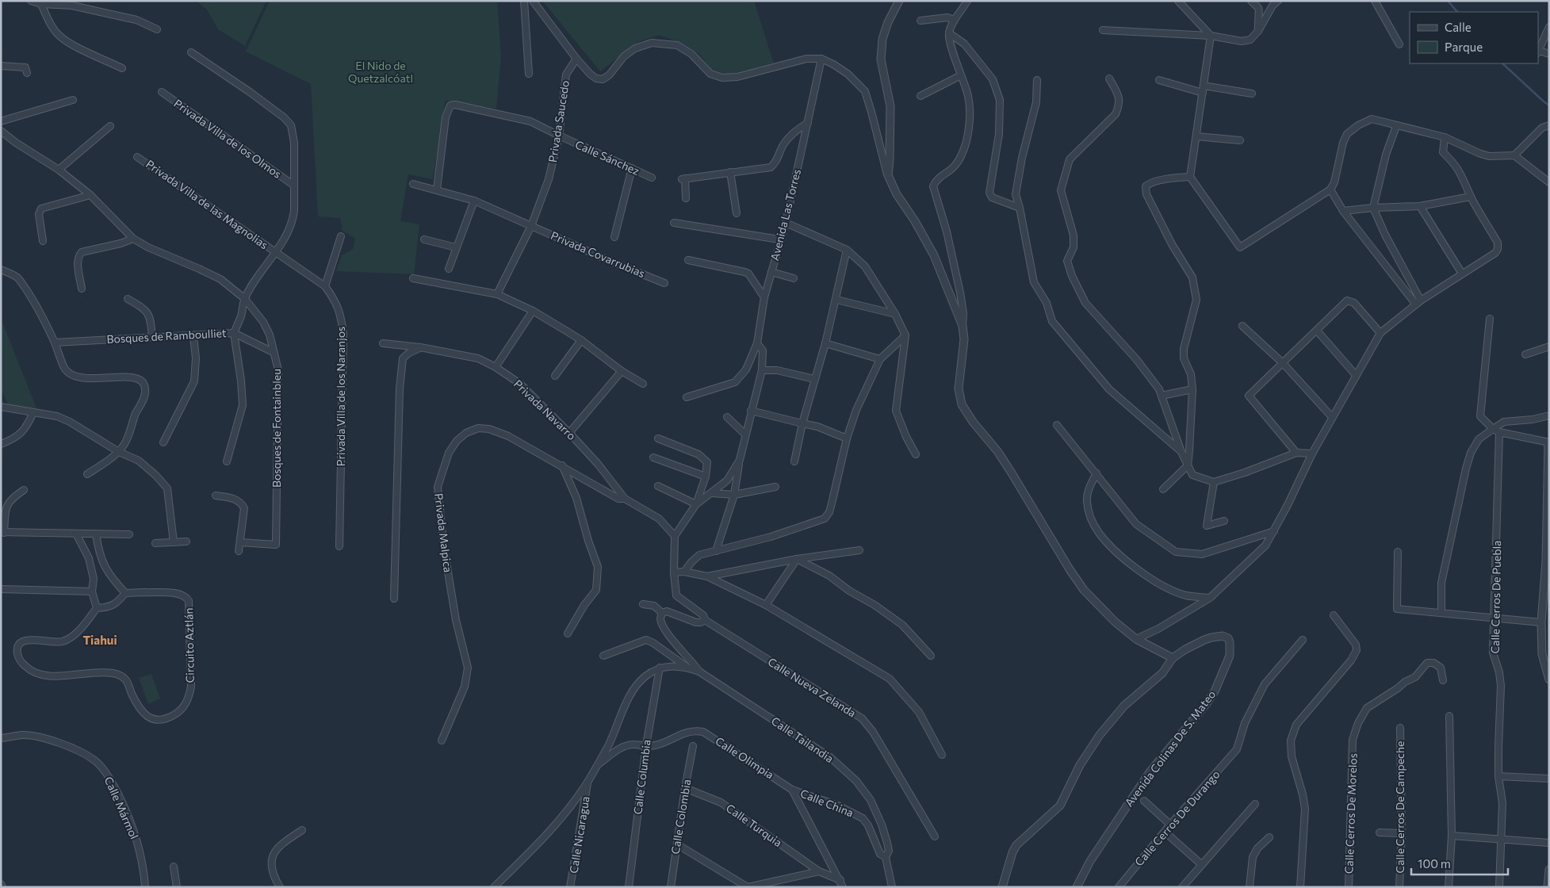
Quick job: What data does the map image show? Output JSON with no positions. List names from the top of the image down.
{
  "streets": {
    "street": [
      "Privada Saucedo",
      "Privada Villa de los Olmos",
      "Calle Sánchez",
      "Privada Villa de las Magnolias",
      "Avenida Las Torres",
      "Privada Covarrubias",
      "Bosques de Ramboulliet",
      "Privada Villa de los Naranjos",
      "Privada Navarro",
      "Bosques de Fontainbleu",
      "Privada Malpica",
      "Calle Cerros De Puebla",
      "Circuito Aztlán",
      "Calle Nueva Zelanda",
      "Calle Tailandia",
      "Avenida Colinas De S. Mateo",
      "Calle Olimpia",
      "Calle Columbia",
      "Calle China",
      "Calle Cerros De Campeche",
      "Calle Mármol",
      "Calle Cerros De Morelos",
      "Calle Colombia",
      "Calle Cerros De Durango",
      "Calle Turquia",
      "Calle Nicaragua"
    ]
  },
  "crossings": [
    ["Privada Saucedo", "Calle Sánchez"],
    ["Privada Saucedo", "Privada Covarrubias"],
    ["Calle Sánchez", "Privada Covarrubias"],
    ["Privada Villa de las Magnolias", "Privada Villa de los Naranjos"],
    ["Bosques de Ramboulliet", "Bosques de Fontainbleu"],
    ["Privada Navarro", "Privada Malpica"],
    ["Calle Tailandia", "Calle China"],
    ["Calle Olimpia", "Calle Columbia"],
    ["Calle Olimpia", "Calle China"],
    ["Calle Colombia", "Calle Turquia"]
  ],
  "districts": ["Tiahui"],
  "parks": ["El Nido de Quetzalcóatl"],
  "legend": ["Calle", "Parque"],
  "scale_bar": "100 m"
}
